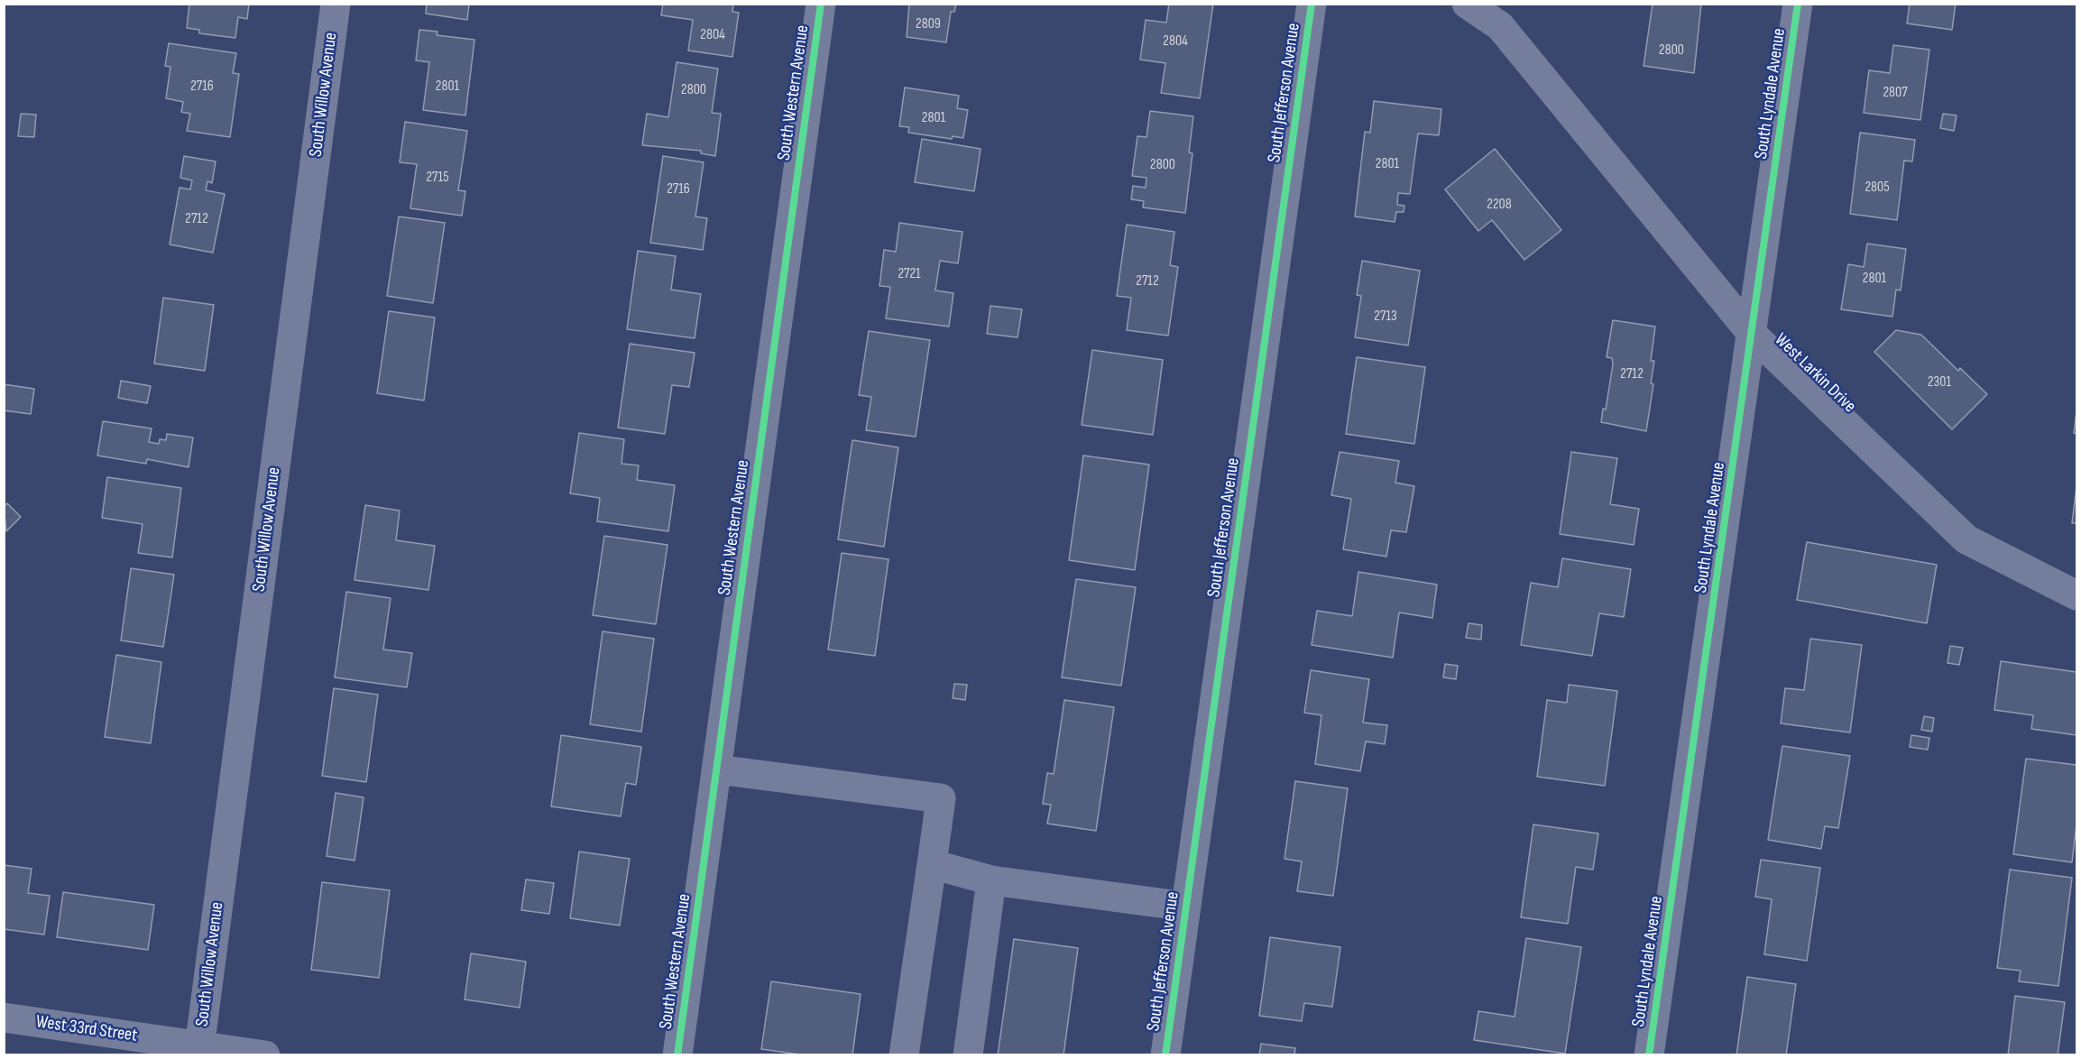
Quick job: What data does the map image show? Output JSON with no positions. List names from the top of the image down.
{
  "streets": {
    "street": [
      "South Western Avenue",
      "South Jefferson Avenue",
      "South Lyndale Avenue",
      "South Willow Avenue",
      "West Larkin Drive",
      "West 33rd Street"
    ]
  },
  "crossings": [
    ["South Lyndale Avenue", "West Larkin Drive"],
    ["South Willow Avenue", "West 33rd Street"]
  ],
  "house_numbers": [
    "2809",
    "2804",
    "2804",
    "2800",
    "2716",
    "2801",
    "2800",
    "2807",
    "2801",
    "2801",
    "2800",
    "2715",
    "2805",
    "2716",
    "2208",
    "2712",
    "2721",
    "2801",
    "2712",
    "2713",
    "2712",
    "2301"
  ]
}
